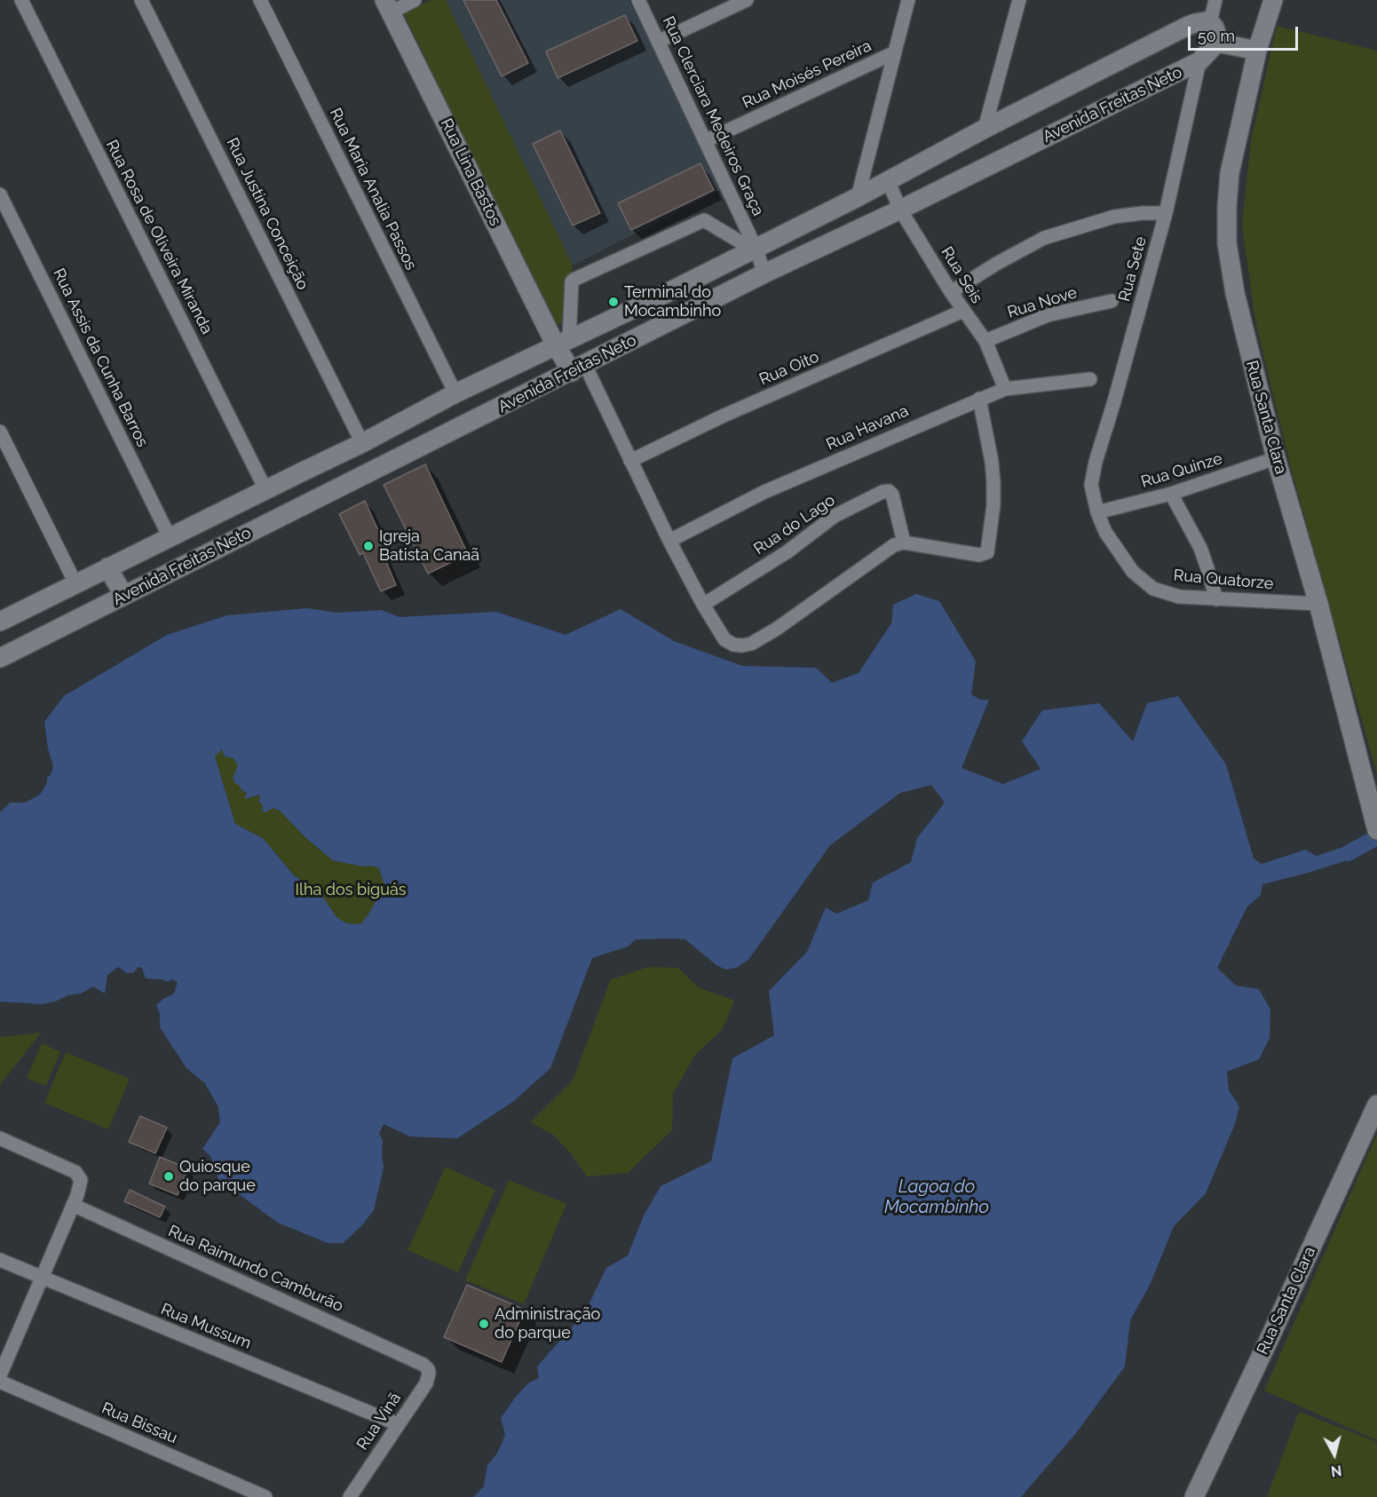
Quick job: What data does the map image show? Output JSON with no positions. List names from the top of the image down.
{
  "streets": {
    "main road": ["Avenida Freitas Neto", "Rua Lina Bastos", "Rua Santa Clara"],
    "street": [
      "Rua Moisés Pereira",
      "Rua Clerciara Medeiros Graça",
      "Rua Maria Analia Passos",
      "Rua Justina Conceição",
      "Rua Rosa de Oliveira Miranda",
      "Rua Sete",
      "Rua Seis",
      "Rua Nove",
      "Rua Assis da Cunha Barros",
      "Rua Oito",
      "Rua Havana",
      "Rua Quinze",
      "Rua do Lago",
      "Rua Quatorze",
      "Rua Raimundo Camburão",
      "Rua Mussum",
      "Rua Vinã",
      "Rua Bissau"
    ]
  },
  "crossings": [
    ["Rua Moisés Pereira", "Rua Clerciara Medeiros Graça"],
    ["Avenida Freitas Neto", "Rua Clerciara Medeiros Graça"],
    ["Avenida Freitas Neto", "Rua Lina Bastos"],
    ["Avenida Freitas Neto", "Rua Maria Analia Passos"],
    ["Avenida Freitas Neto", "Rua Justina Conceição"],
    ["Avenida Freitas Neto", "Rua Rosa de Oliveira Miranda"],
    ["Avenida Freitas Neto", "Rua Sete"],
    ["Avenida Freitas Neto", "Rua Seis"],
    ["Avenida Freitas Neto", "Rua Assis da Cunha Barros"],
    ["Rua Sete", "Rua Quatorze"],
    ["Rua Seis", "Rua Nove"],
    ["Rua Seis", "Rua Oito"],
    ["Rua Seis", "Rua Havana"],
    ["Rua Santa Clara", "Rua Quinze"],
    ["Rua Santa Clara", "Rua Quatorze"],
    ["Rua Quinze", "Rua Quatorze"],
    ["Rua Raimundo Camburão", "Rua Vinã"],
    ["Rua Mussum", "Rua Vinã"]
  ],
  "water": ["Lagoa do Mocambinho"],
  "parks": ["Ilha dos biguás"],
  "places": [
    "Terminal do Mocambinho",
    "Igreja Batista Canaã",
    "Quiosque do parque",
    "Administração do parque"
  ],
  "scale_bar": "50 m",
  "north": "bottom"
}
